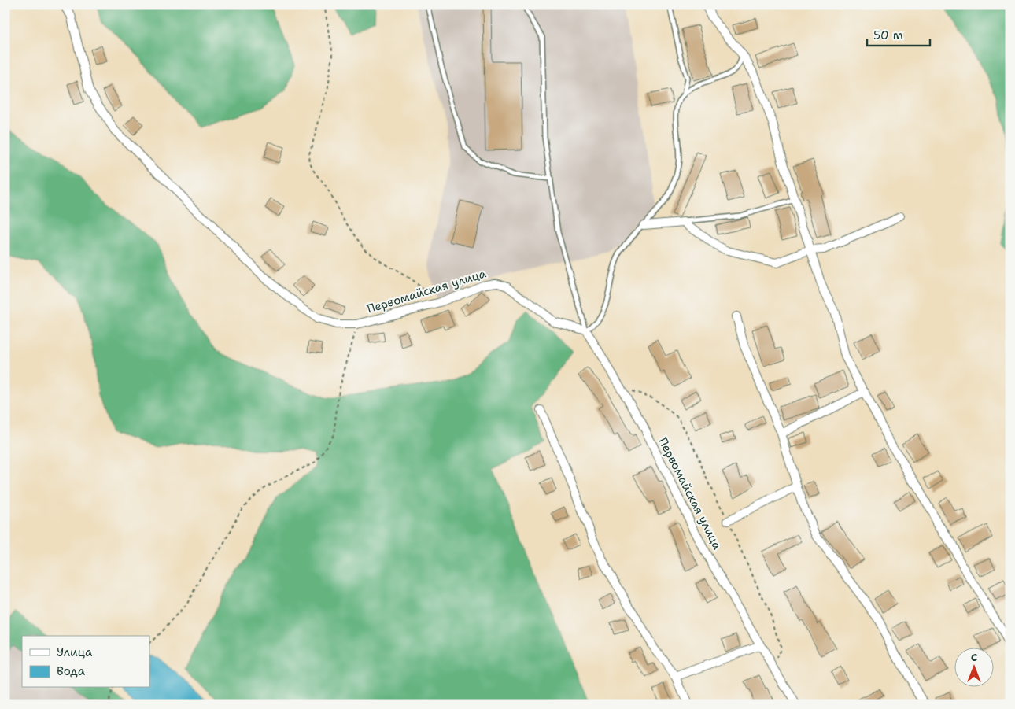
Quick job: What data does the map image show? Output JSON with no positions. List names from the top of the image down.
{
  "streets": {
    "street": ["Первомайская улица"]
  },
  "legend": ["Улица", "Вода"],
  "scale_bar": "50 m",
  "north": "top"
}
